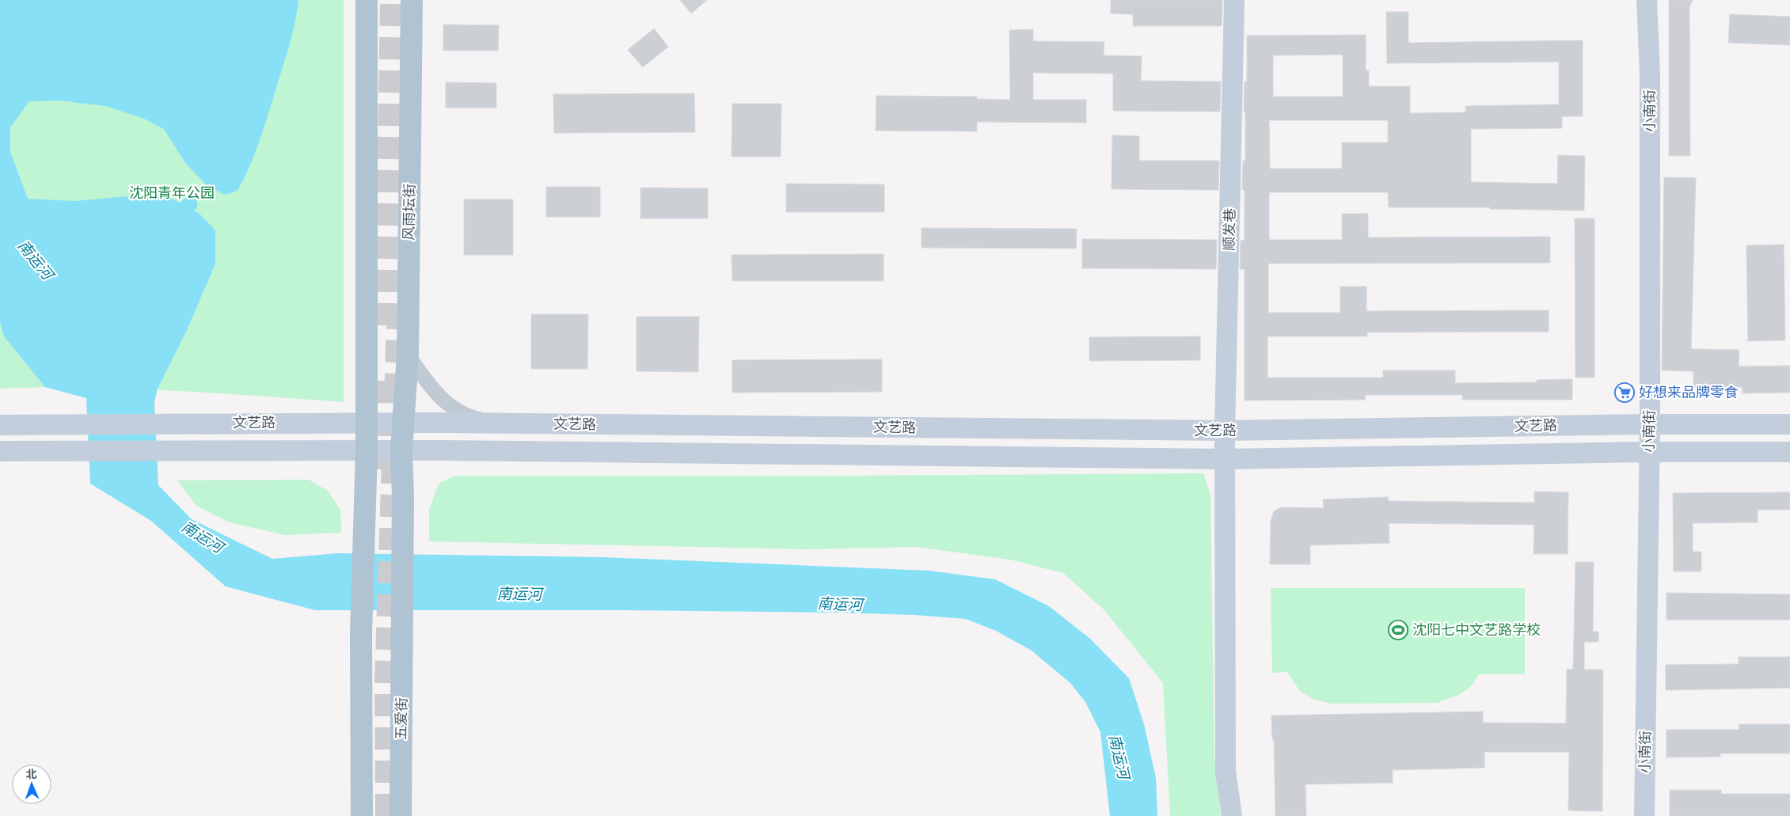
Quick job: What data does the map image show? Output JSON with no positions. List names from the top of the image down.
{
  "streets": {
    "main road": [
      "小南街",
      "风雨坛街",
      "顺发巷",
      "文艺路",
      "五爱街"
    ]
  },
  "crossings": [
    ["小南街", "文艺路"],
    ["风雨坛街", "文艺路"],
    ["风雨坛街", "五爱街"],
    ["顺发巷", "文艺路"]
  ],
  "water": ["南运河"],
  "parks": ["沈阳青年公园"],
  "places": {
    "supermarket": ["好想来品牌零食"],
    "sports": ["沈阳七中文艺路学校"]
  },
  "north": "top"
}
